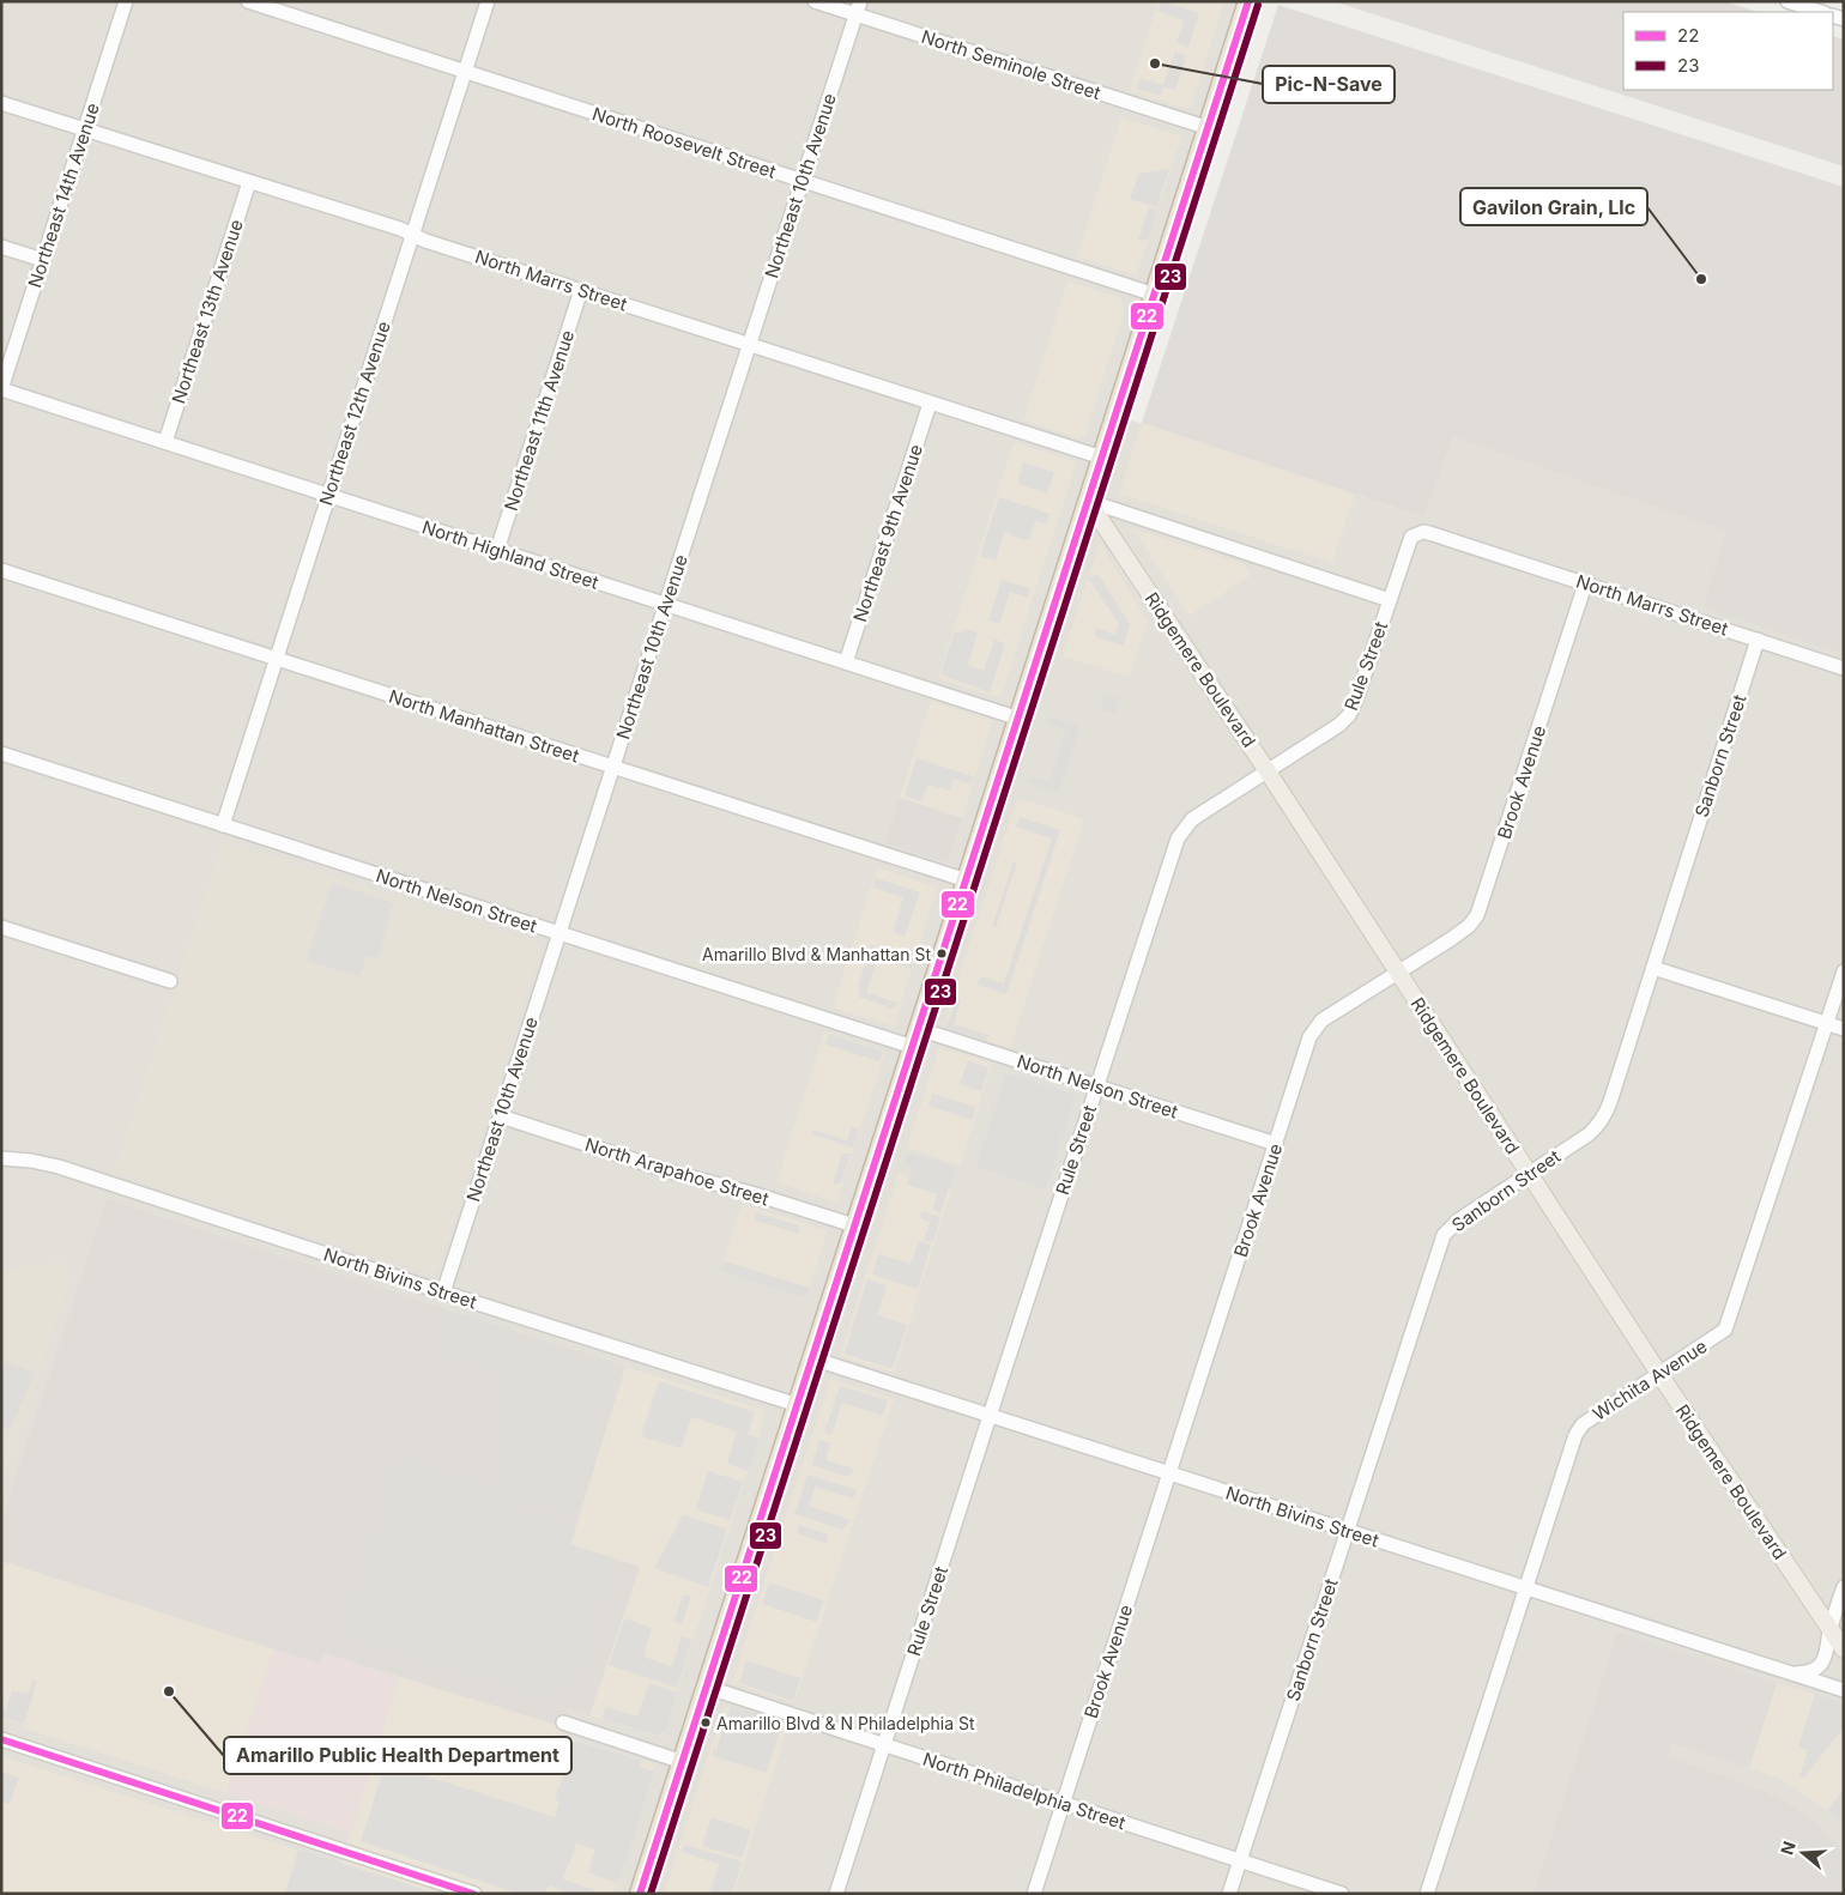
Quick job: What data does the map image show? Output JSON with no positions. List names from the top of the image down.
{
  "streets": {
    "main road": ["Ridgemere Boulevard"],
    "street": [
      "North Seminole Street",
      "North Roosevelt Street",
      "Northeast 10th Avenue",
      "Northeast 14th Avenue",
      "North Marrs Street",
      "Northeast 13th Avenue",
      "Northeast 12th Avenue",
      "Northeast 11th Avenue",
      "Northeast 9th Avenue",
      "North Highland Street",
      "Rule Street",
      "North Manhattan Street",
      "Sanborn Street",
      "Brook Avenue",
      "North Nelson Street",
      "North Arapahoe Street",
      "North Bivins Street",
      "Wichita Avenue",
      "North Philadelphia Street"
    ]
  },
  "crossings": [
    ["North Seminole Street", "Northeast 10th Avenue"],
    ["North Roosevelt Street", "Northeast 10th Avenue"],
    ["North Roosevelt Street", "Northeast 12th Avenue"],
    ["Northeast 10th Avenue", "North Marrs Street"],
    ["Northeast 10th Avenue", "North Highland Street"],
    ["Northeast 10th Avenue", "North Manhattan Street"],
    ["Northeast 10th Avenue", "North Nelson Street"],
    ["Northeast 10th Avenue", "North Arapahoe Street"],
    ["Northeast 10th Avenue", "North Bivins Street"],
    ["Northeast 14th Avenue", "North Marrs Street"],
    ["Northeast 14th Avenue", "North Highland Street"],
    ["North Marrs Street", "Northeast 13th Avenue"],
    ["North Marrs Street", "Northeast 12th Avenue"],
    ["North Marrs Street", "Northeast 11th Avenue"],
    ["North Marrs Street", "Northeast 9th Avenue"],
    ["North Marrs Street", "Rule Street"],
    ["North Marrs Street", "Sanborn Street"],
    ["North Marrs Street", "Brook Avenue"],
    ["Northeast 13th Avenue", "North Highland Street"],
    ["Northeast 12th Avenue", "North Highland Street"],
    ["Northeast 12th Avenue", "North Manhattan Street"],
    ["Northeast 12th Avenue", "North Nelson Street"],
    ["Northeast 11th Avenue", "North Highland Street"],
    ["Northeast 9th Avenue", "North Highland Street"],
    ["Rule Street", "Ridgemere Boulevard"],
    ["Rule Street", "North Nelson Street"],
    ["Rule Street", "North Bivins Street"],
    ["Rule Street", "North Philadelphia Street"],
    ["Ridgemere Boulevard", "Sanborn Street"],
    ["Ridgemere Boulevard", "Brook Avenue"],
    ["Ridgemere Boulevard", "Wichita Avenue"],
    ["Sanborn Street", "North Bivins Street"],
    ["Sanborn Street", "North Philadelphia Street"],
    ["Brook Avenue", "North Nelson Street"],
    ["Brook Avenue", "North Bivins Street"],
    ["Brook Avenue", "North Philadelphia Street"],
    ["North Bivins Street", "Wichita Avenue"]
  ],
  "places": [
    "Pic-N-Save",
    "Gavilon Grain, Llc",
    "Amarillo Blvd & Manhattan St",
    "Amarillo Public Health Department",
    "Amarillo Blvd & N Philadelphia St"
  ],
  "lines": ["transit line 22", "transit line 23"],
  "legend": ["22", "23"],
  "north": "left"
}
